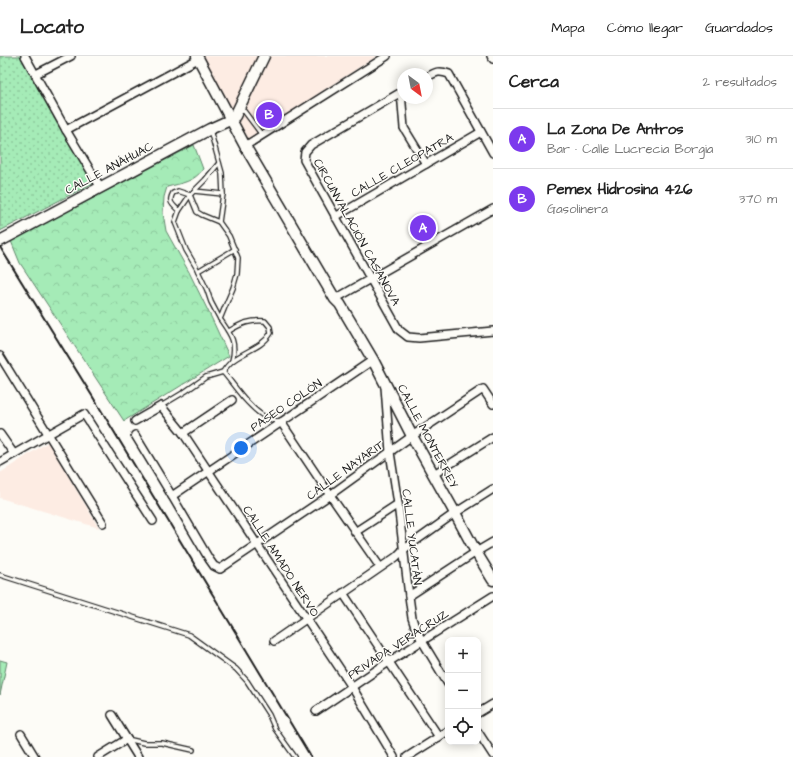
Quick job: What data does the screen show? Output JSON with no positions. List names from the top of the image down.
{
  "streets": {
    "street": [
      "CALLE CLEOPATRA",
      "CALLE ANÁHUAC",
      "CIRCUNVALACIÓN CASANOVA",
      "PASEO COLÓN",
      "CALLE MONTERREY",
      "CALLE NAYARIT",
      "CALLE YUCATÁN",
      "CALLE AMADO NERVO",
      "PRIVADA VERACRUZ"
    ]
  },
  "crossings": [
    ["CALLE CLEOPATRA", "CIRCUNVALACIÓN CASANOVA"],
    ["CALLE ANÁHUAC", "CALLE MONTERREY"],
    ["PASEO COLÓN", "CALLE MONTERREY"],
    ["PASEO COLÓN", "CALLE NAYARIT"],
    ["PASEO COLÓN", "CALLE AMADO NERVO"],
    ["CALLE MONTERREY", "CALLE NAYARIT"],
    ["CALLE MONTERREY", "CALLE YUCATÁN"],
    ["CALLE NAYARIT", "CALLE YUCATÁN"],
    ["CALLE NAYARIT", "CALLE AMADO NERVO"],
    ["CALLE YUCATÁN", "PRIVADA VERACRUZ"],
    ["CALLE AMADO NERVO", "PRIVADA VERACRUZ"]
  ],
  "north": "bottom right",
  "page": {
    "header": "Locato",
    "nav": ["Mapa", "Cómo llegar", "Guardados"],
    "heading": ["Cerca", "2 resultados"],
    "pins": ["B", "A"],
    "list": [
      {
        "mark": "A",
        "name": "La Zona De Antros",
        "note": "Bar · Calle Lucrecia Borgia",
        "value": "310 m"
      },
      {
        "mark": "B",
        "name": "Pemex Hidrosina 426",
        "note": "Gasolinera",
        "value": "370 m"
      }
    ],
    "map_buttons": ["+", "−"]
  }
}
